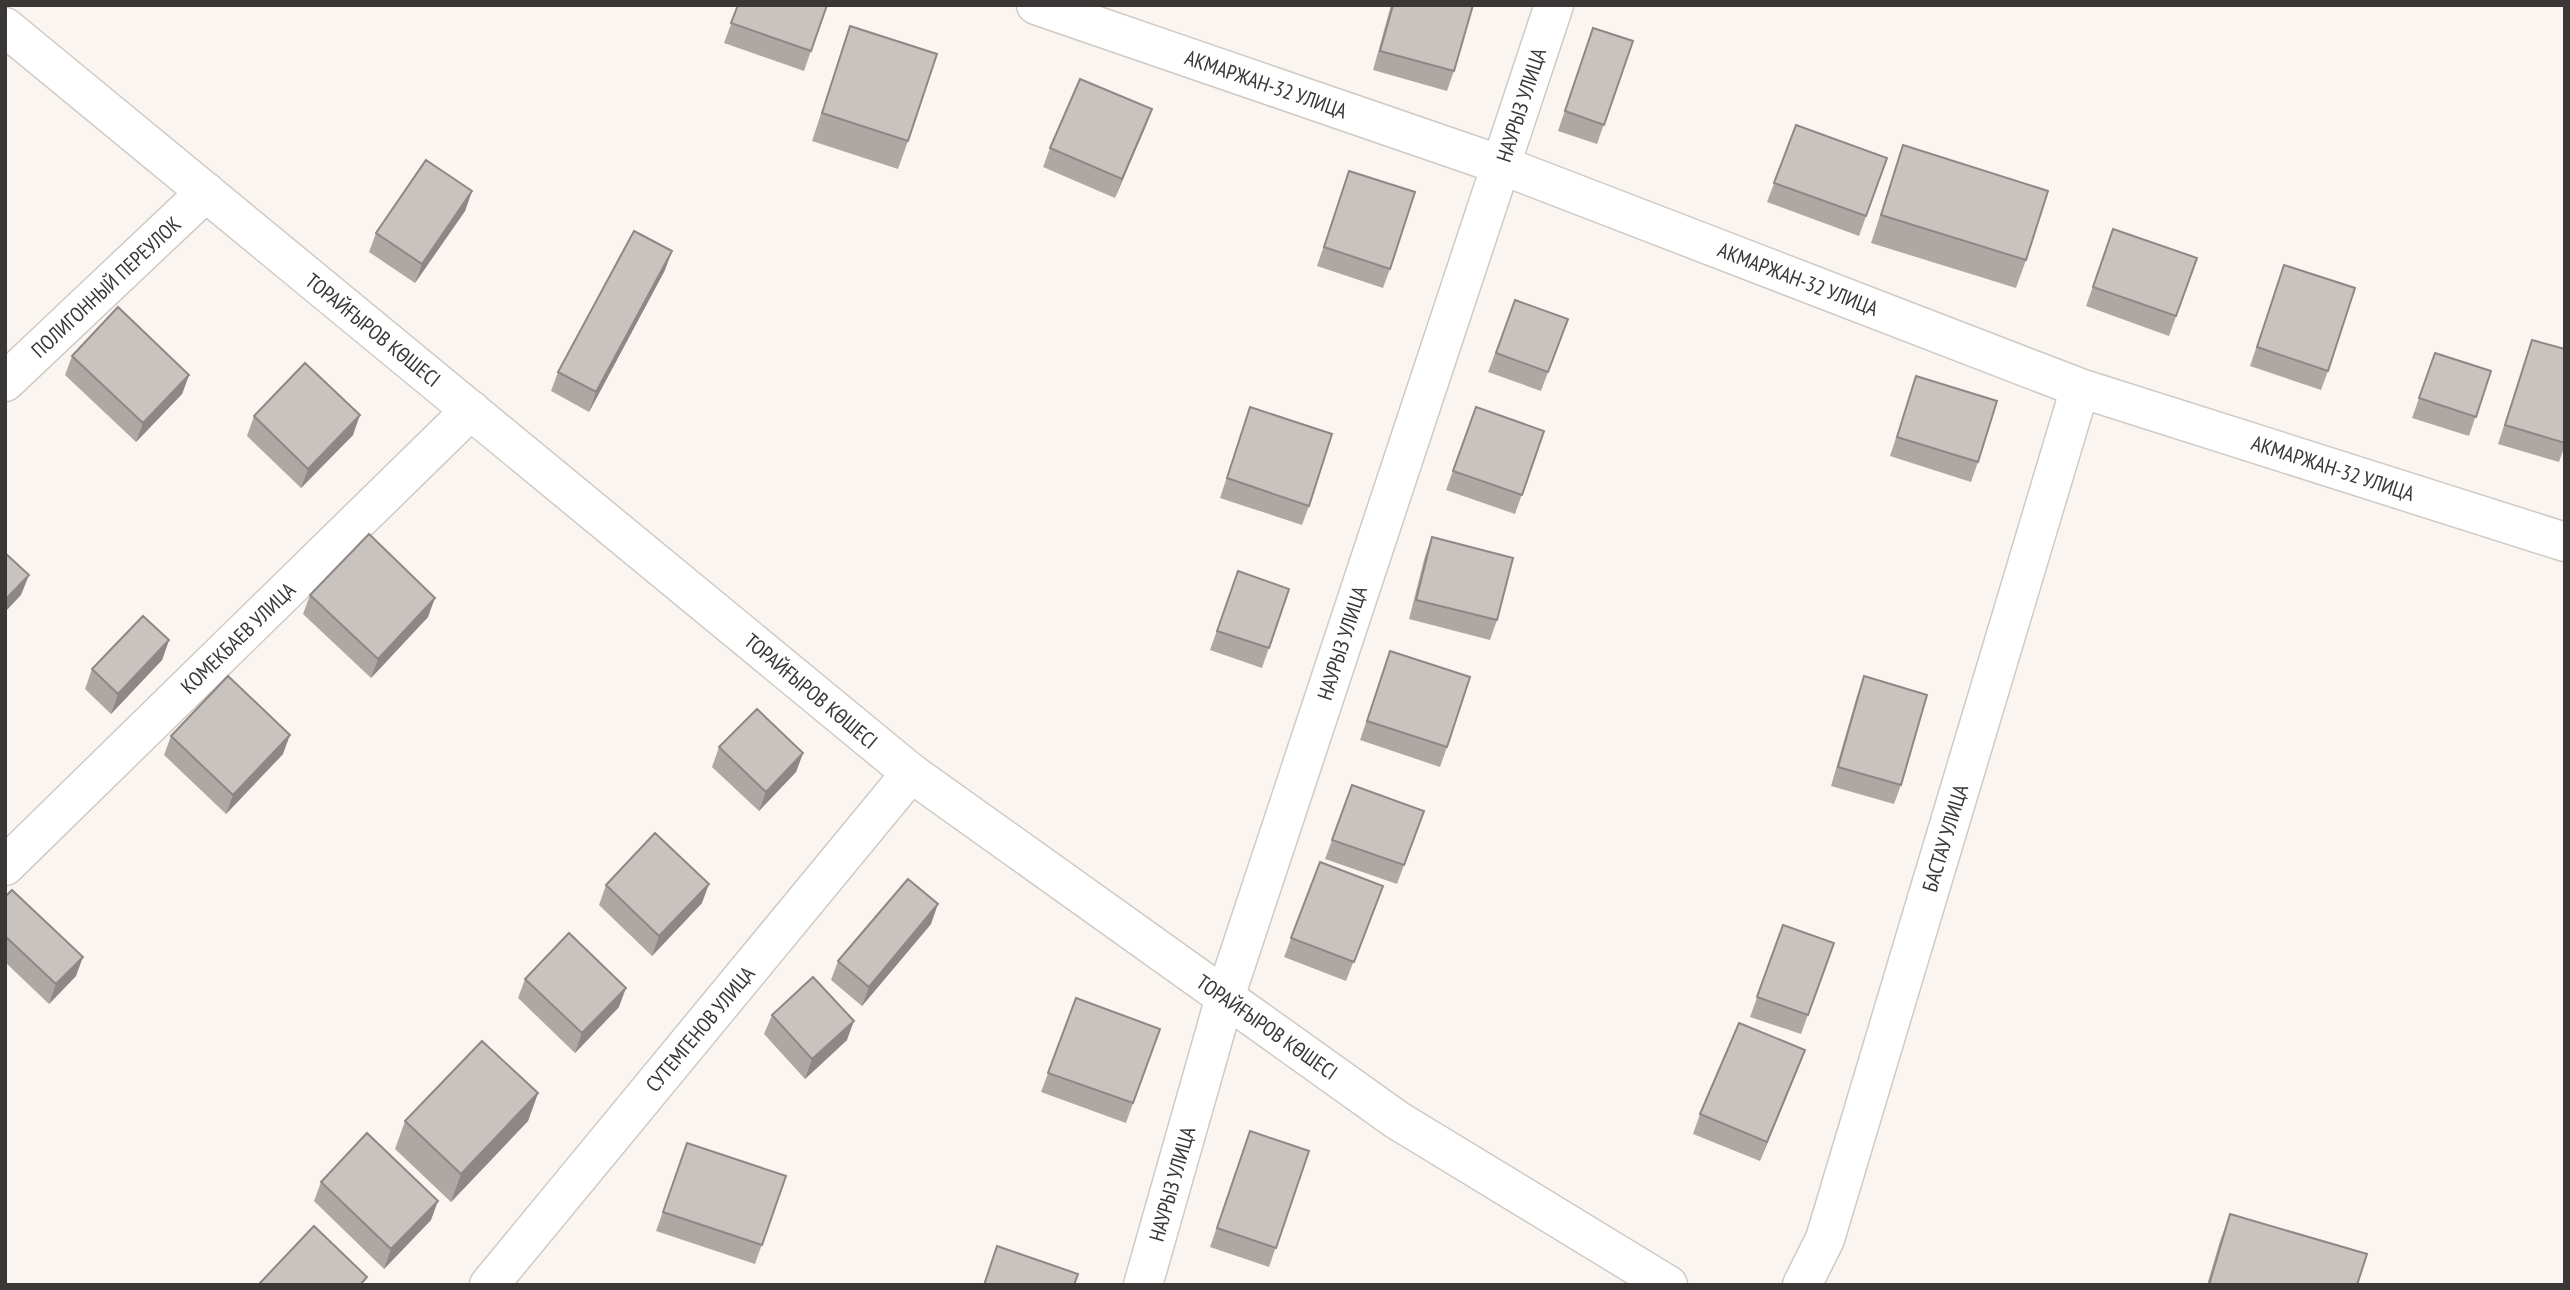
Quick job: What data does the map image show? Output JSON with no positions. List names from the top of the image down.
{
  "streets": {
    "street": [
      "АКМАРЖАН-32 УЛИЦА",
      "НАУРЫЗ УЛИЦА",
      "ПОЛИГОННЫЙ ПЕРЕУЛОК",
      "ТОРАЙҒЫРОВ КӨШЕСІ",
      "КОМЕКБАЕВ УЛИЦА",
      "БАСТАУ УЛИЦА",
      "СУТЕМГЕНОВ УЛИЦА"
    ]
  },
  "crossings": [
    ["АКМАРЖАН-32 УЛИЦА", "НАУРЫЗ УЛИЦА"],
    ["АКМАРЖАН-32 УЛИЦА", "БАСТАУ УЛИЦА"],
    ["НАУРЫЗ УЛИЦА", "ТОРАЙҒЫРОВ КӨШЕСІ"],
    ["ПОЛИГОННЫЙ ПЕРЕУЛОК", "ТОРАЙҒЫРОВ КӨШЕСІ"],
    ["ТОРАЙҒЫРОВ КӨШЕСІ", "КОМЕКБАЕВ УЛИЦА"],
    ["ТОРАЙҒЫРОВ КӨШЕСІ", "СУТЕМГЕНОВ УЛИЦА"]
  ]
}
